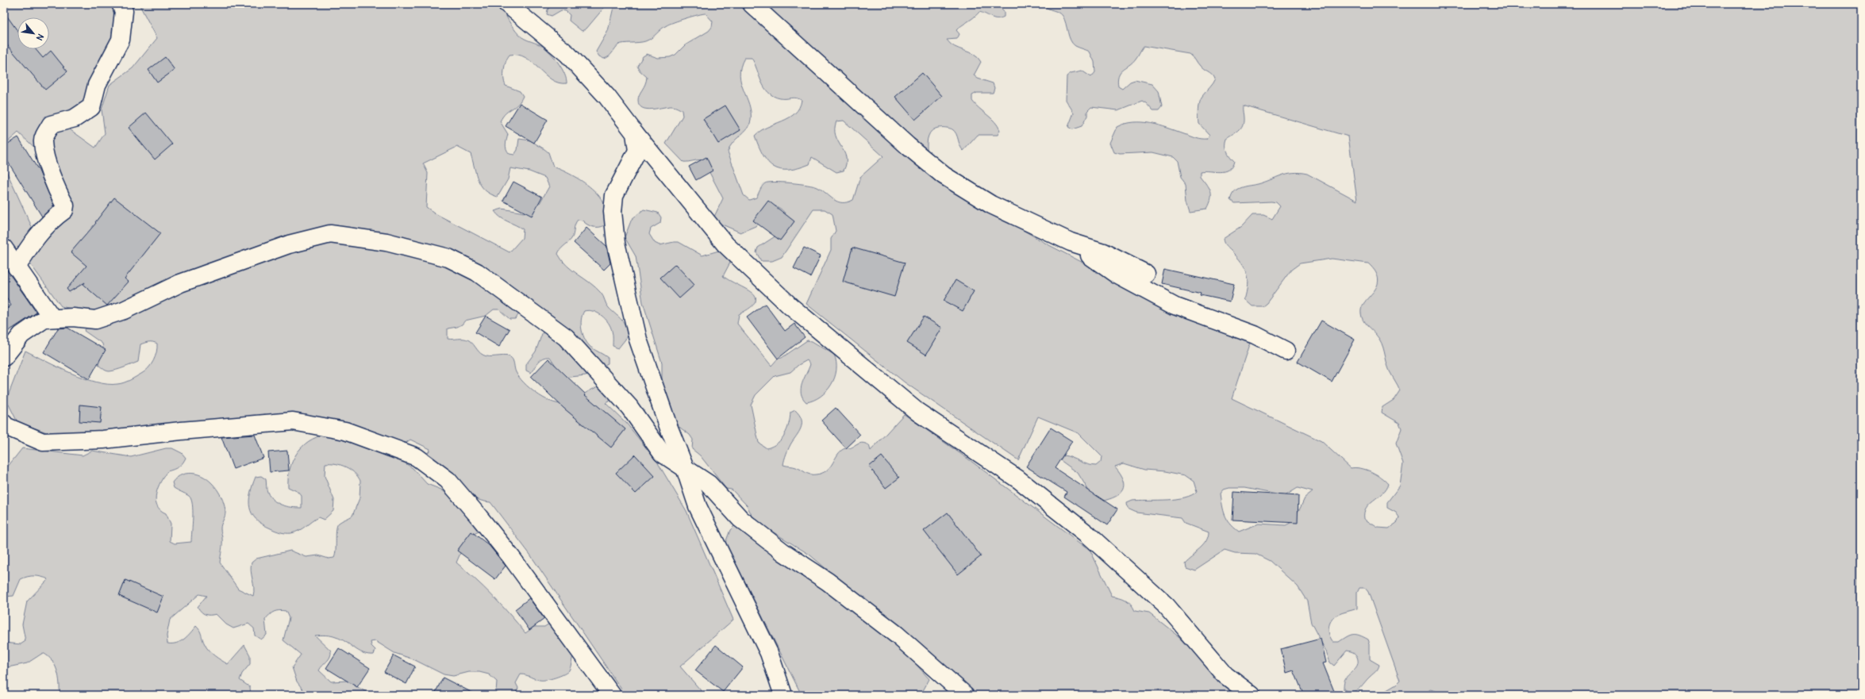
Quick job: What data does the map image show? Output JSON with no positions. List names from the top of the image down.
{
  "north": "bottom right"
}
